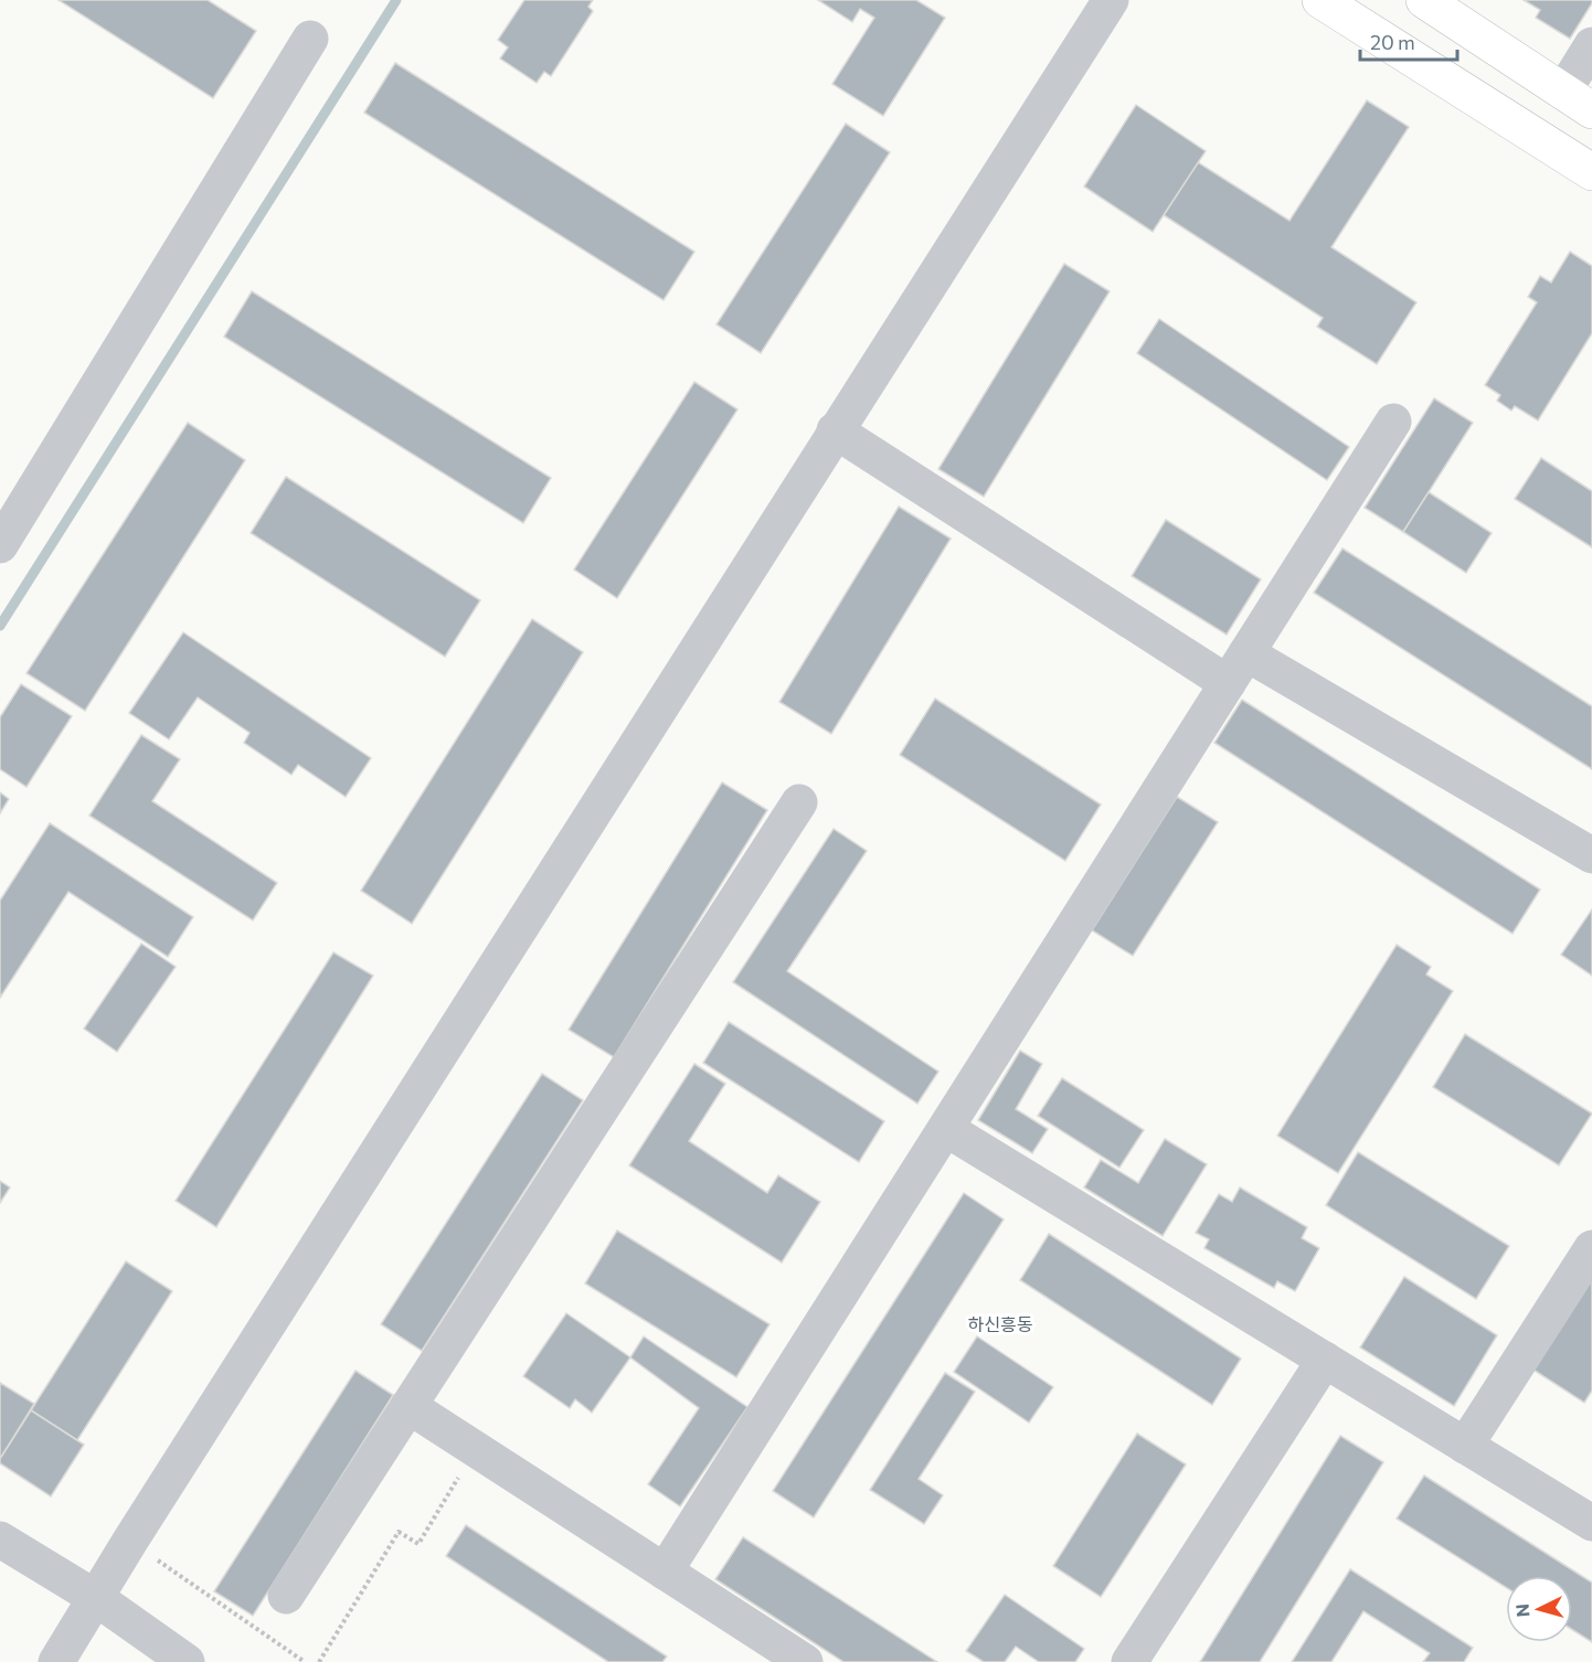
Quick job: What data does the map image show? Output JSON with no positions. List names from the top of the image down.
{
  "districts": ["하신흥동"],
  "scale_bar": "20 m",
  "north": "left"
}
